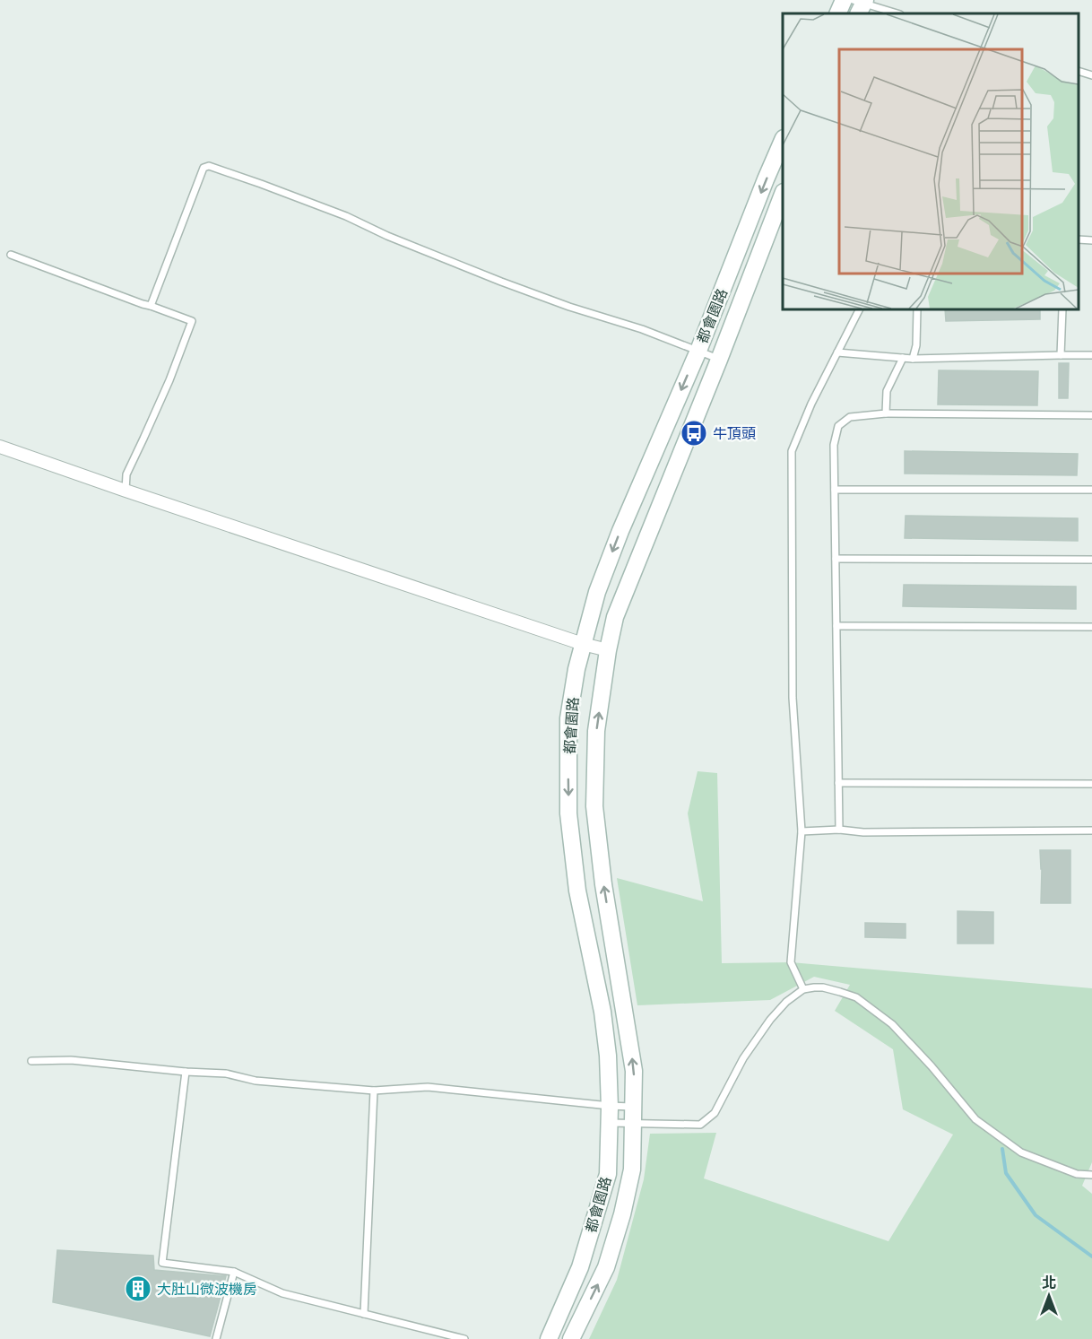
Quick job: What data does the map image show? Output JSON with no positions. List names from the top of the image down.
{
  "streets": {
    "street": ["都會園路"]
  },
  "places": {
    "bus stop": ["牛頂頭"],
    "building": ["大肚山微波機房"]
  },
  "north": "top"
}
